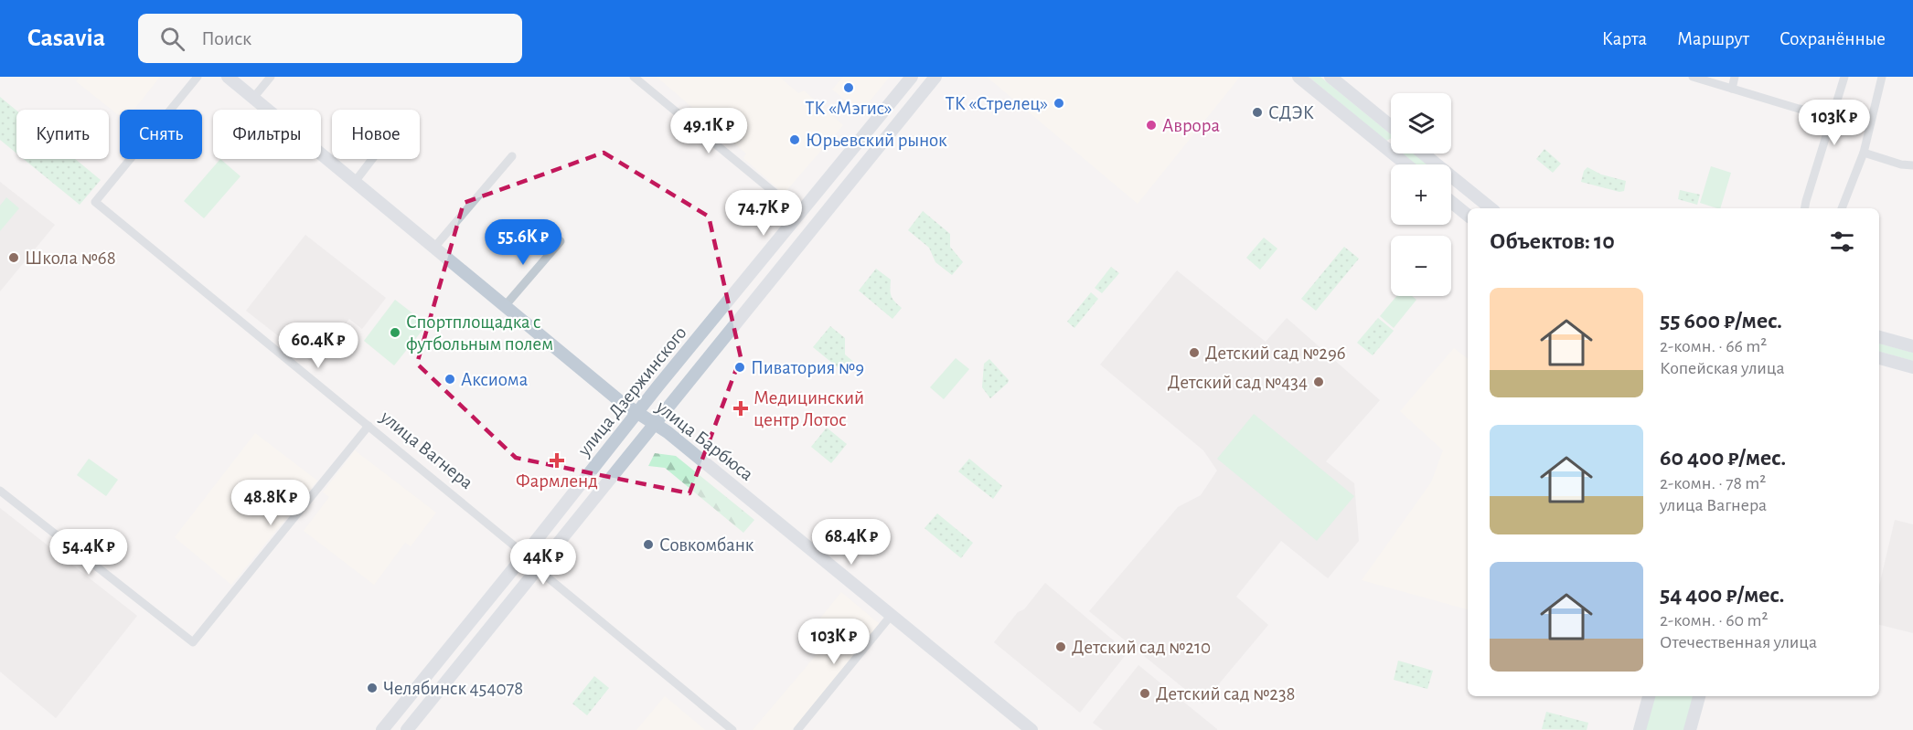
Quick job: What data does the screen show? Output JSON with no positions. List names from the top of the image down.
{
  "streets": {
    "main road": ["улица Дзержинского", "улица Барбюса", "улица Вагнера"]
  },
  "crossings": [
    ["улица Дзержинского", "улица Барбюса"],
    ["улица Дзержинского", "улица Вагнера"]
  ],
  "places": {
    "other": [
      "ТК «Мэгис»",
      "ТК «Стрелец»",
      "СДЭК",
      "Аврора",
      "Юрьевский рынок",
      "Школа №68",
      "Спортплощадка с футбольным полем",
      "Детский сад №296",
      "Пиватория №9",
      "Аксиома",
      "Детский сад №434",
      "Совкомбанк",
      "Детский сад №210",
      "Челябинск 454078",
      "Детский сад №238"
    ],
    "health": ["Медицинский центр Лотос", "Фармленд"]
  },
  "page": {
    "header": "Casavia",
    "search": "Поиск",
    "nav": ["Карта", "Маршрут", "Сохранённые"],
    "map_buttons": ["+", "−"],
    "price": [
      "103K ₽",
      "49.1K ₽",
      "74.7K ₽",
      "55.6K ₽",
      "60.4K ₽",
      "48.8K ₽",
      "68.4K ₽",
      "54.4K ₽",
      "44K ₽",
      "103K ₽"
    ],
    "chip": [
      "Купить",
      "Снять",
      "Фильтры",
      "Новое"
    ],
    "heading": "Объектов: 10",
    "list": [
      {
        "name": "55 600 ₽/мес.",
        "note": "2-комн. · 66 m² · Копейская улица"
      },
      {
        "name": "60 400 ₽/мес.",
        "note": "2-комн. · 78 m² · улица Вагнера"
      },
      {
        "name": "54 400 ₽/мес.",
        "note": "2-комн. · 60 m² · Отечественная улица"
      }
    ]
  }
}
